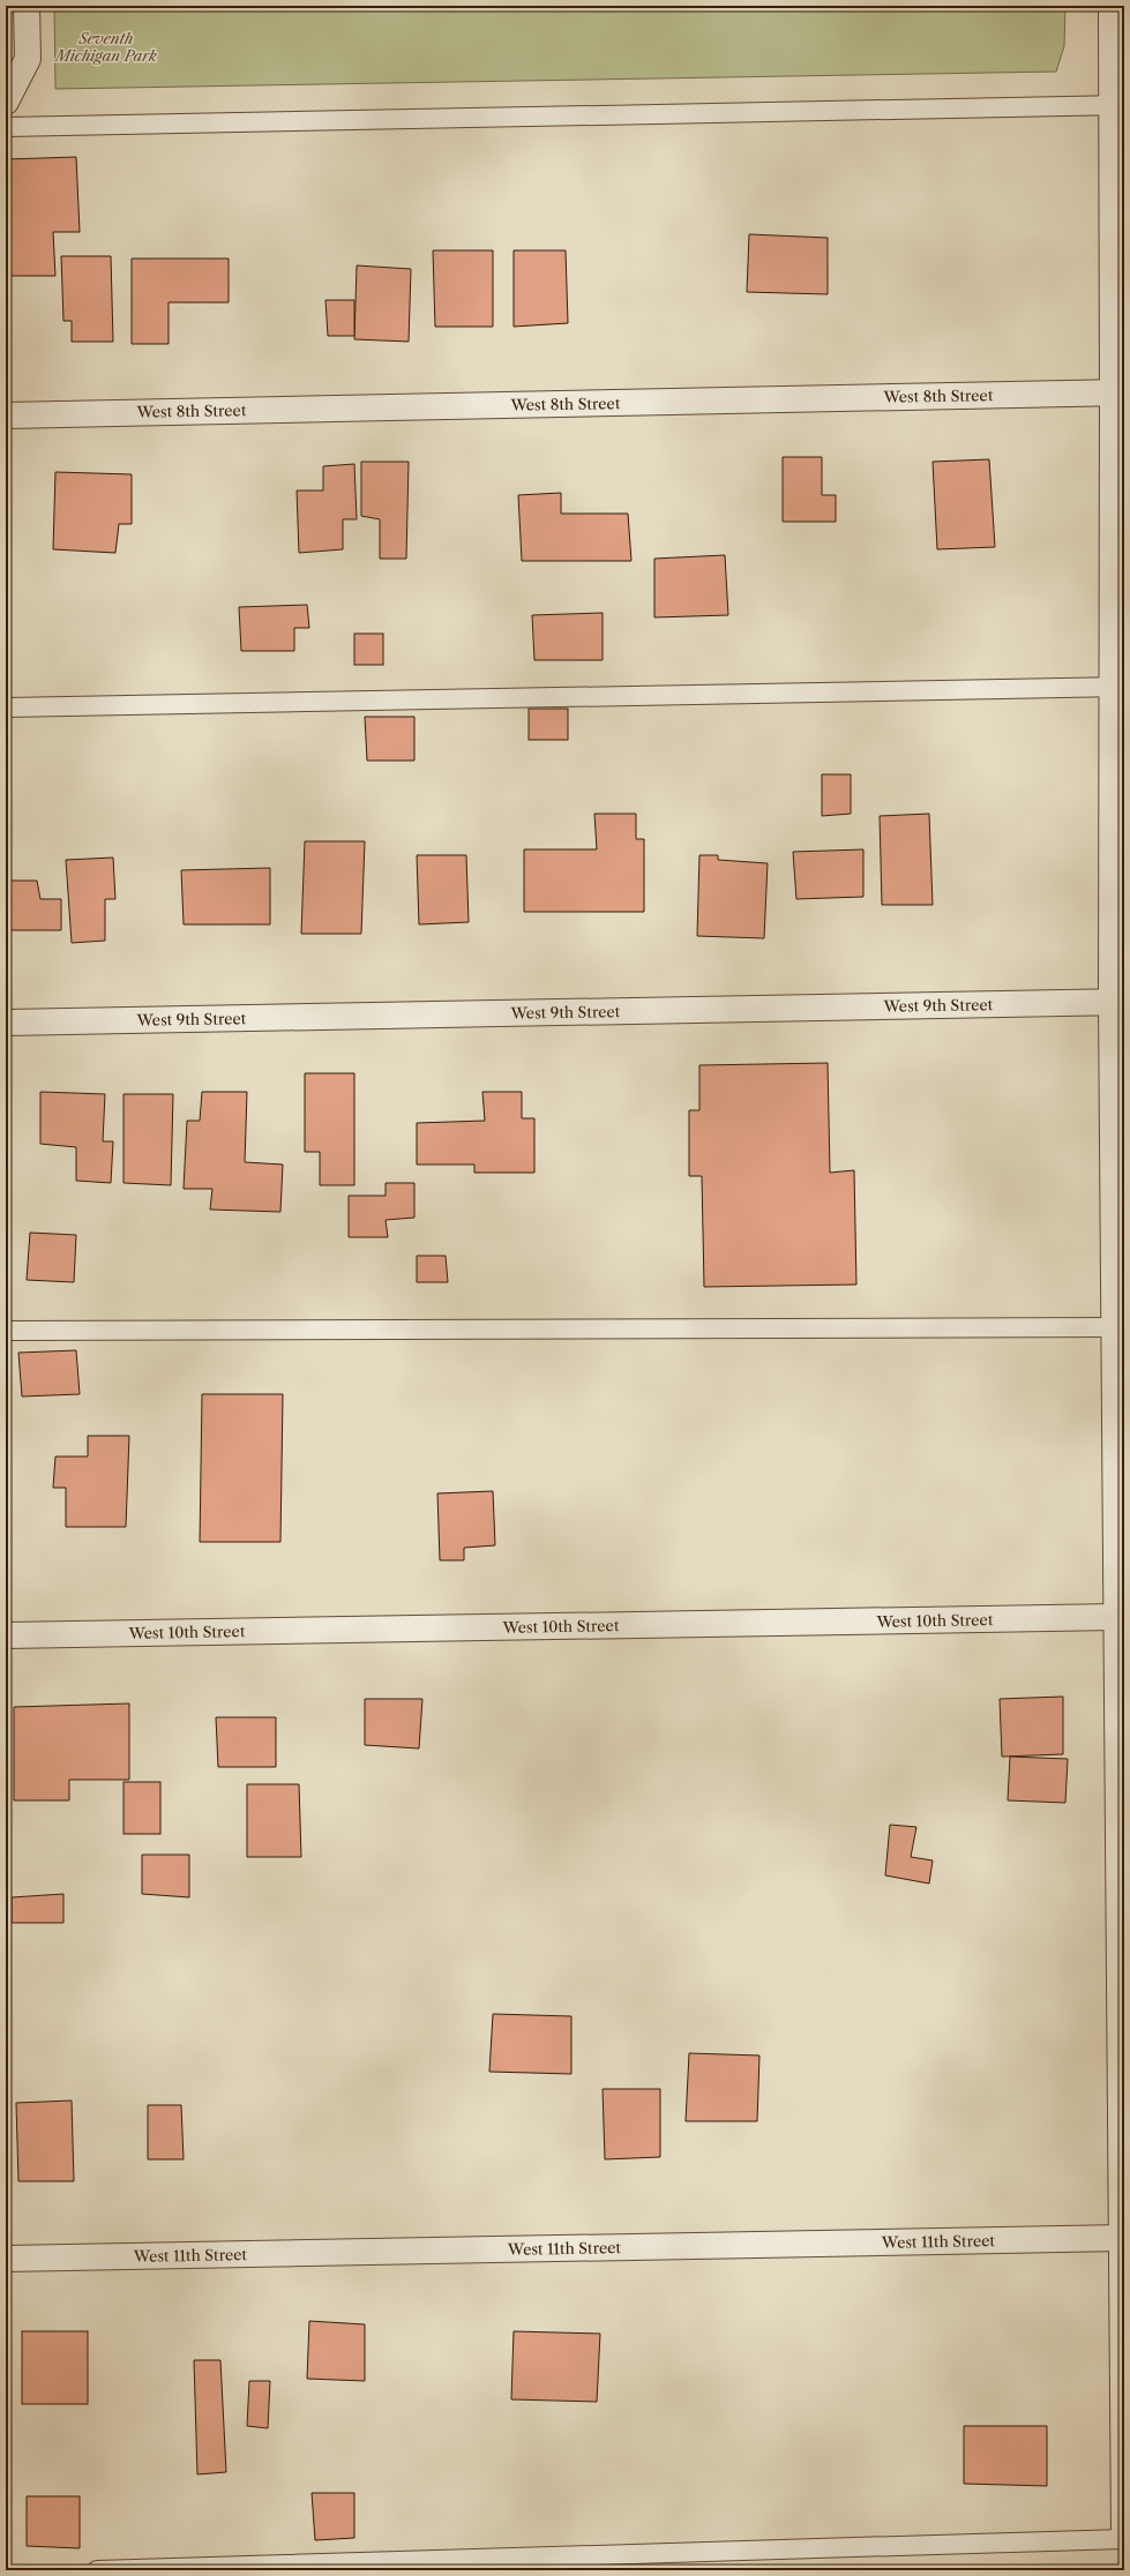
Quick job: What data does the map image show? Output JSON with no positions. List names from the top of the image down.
{
  "streets": {
    "street": [
      "West 8th Street",
      "West 9th Street",
      "West 10th Street",
      "West 11th Street"
    ]
  },
  "parks": ["Seventh Michigan Park"]
}
